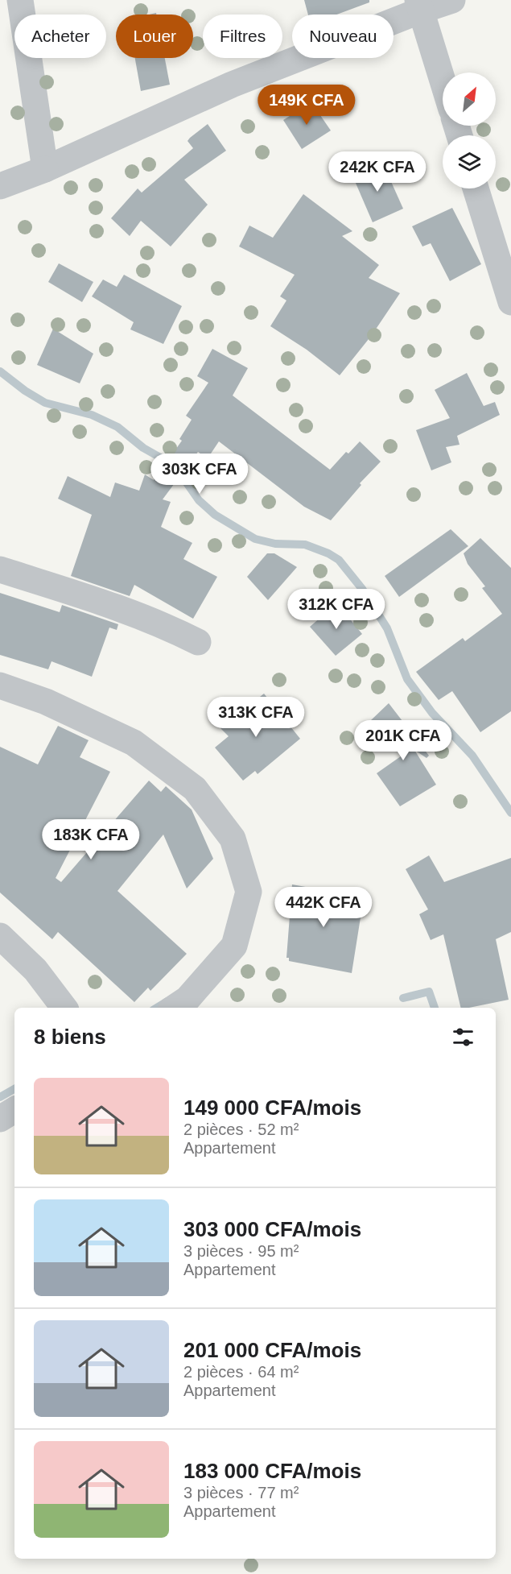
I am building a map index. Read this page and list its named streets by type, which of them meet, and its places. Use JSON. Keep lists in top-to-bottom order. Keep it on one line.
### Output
{"north":"top right","page":{"chip":["Acheter","Louer","Filtres","Nouveau"],"price":["149K CFA","242K CFA","303K CFA","312K CFA","313K CFA","201K CFA","183K CFA","442K CFA"],"heading":"8 biens","list":[{"name":"149 000 CFA/mois","note":"2 pièces · 52 m² · Appartement"},{"name":"303 000 CFA/mois","note":"3 pièces · 95 m² · Appartement"},{"name":"201 000 CFA/mois","note":"2 pièces · 64 m² · Appartement"},{"name":"183 000 CFA/mois","note":"3 pièces · 77 m² · Appartement"}]}}
